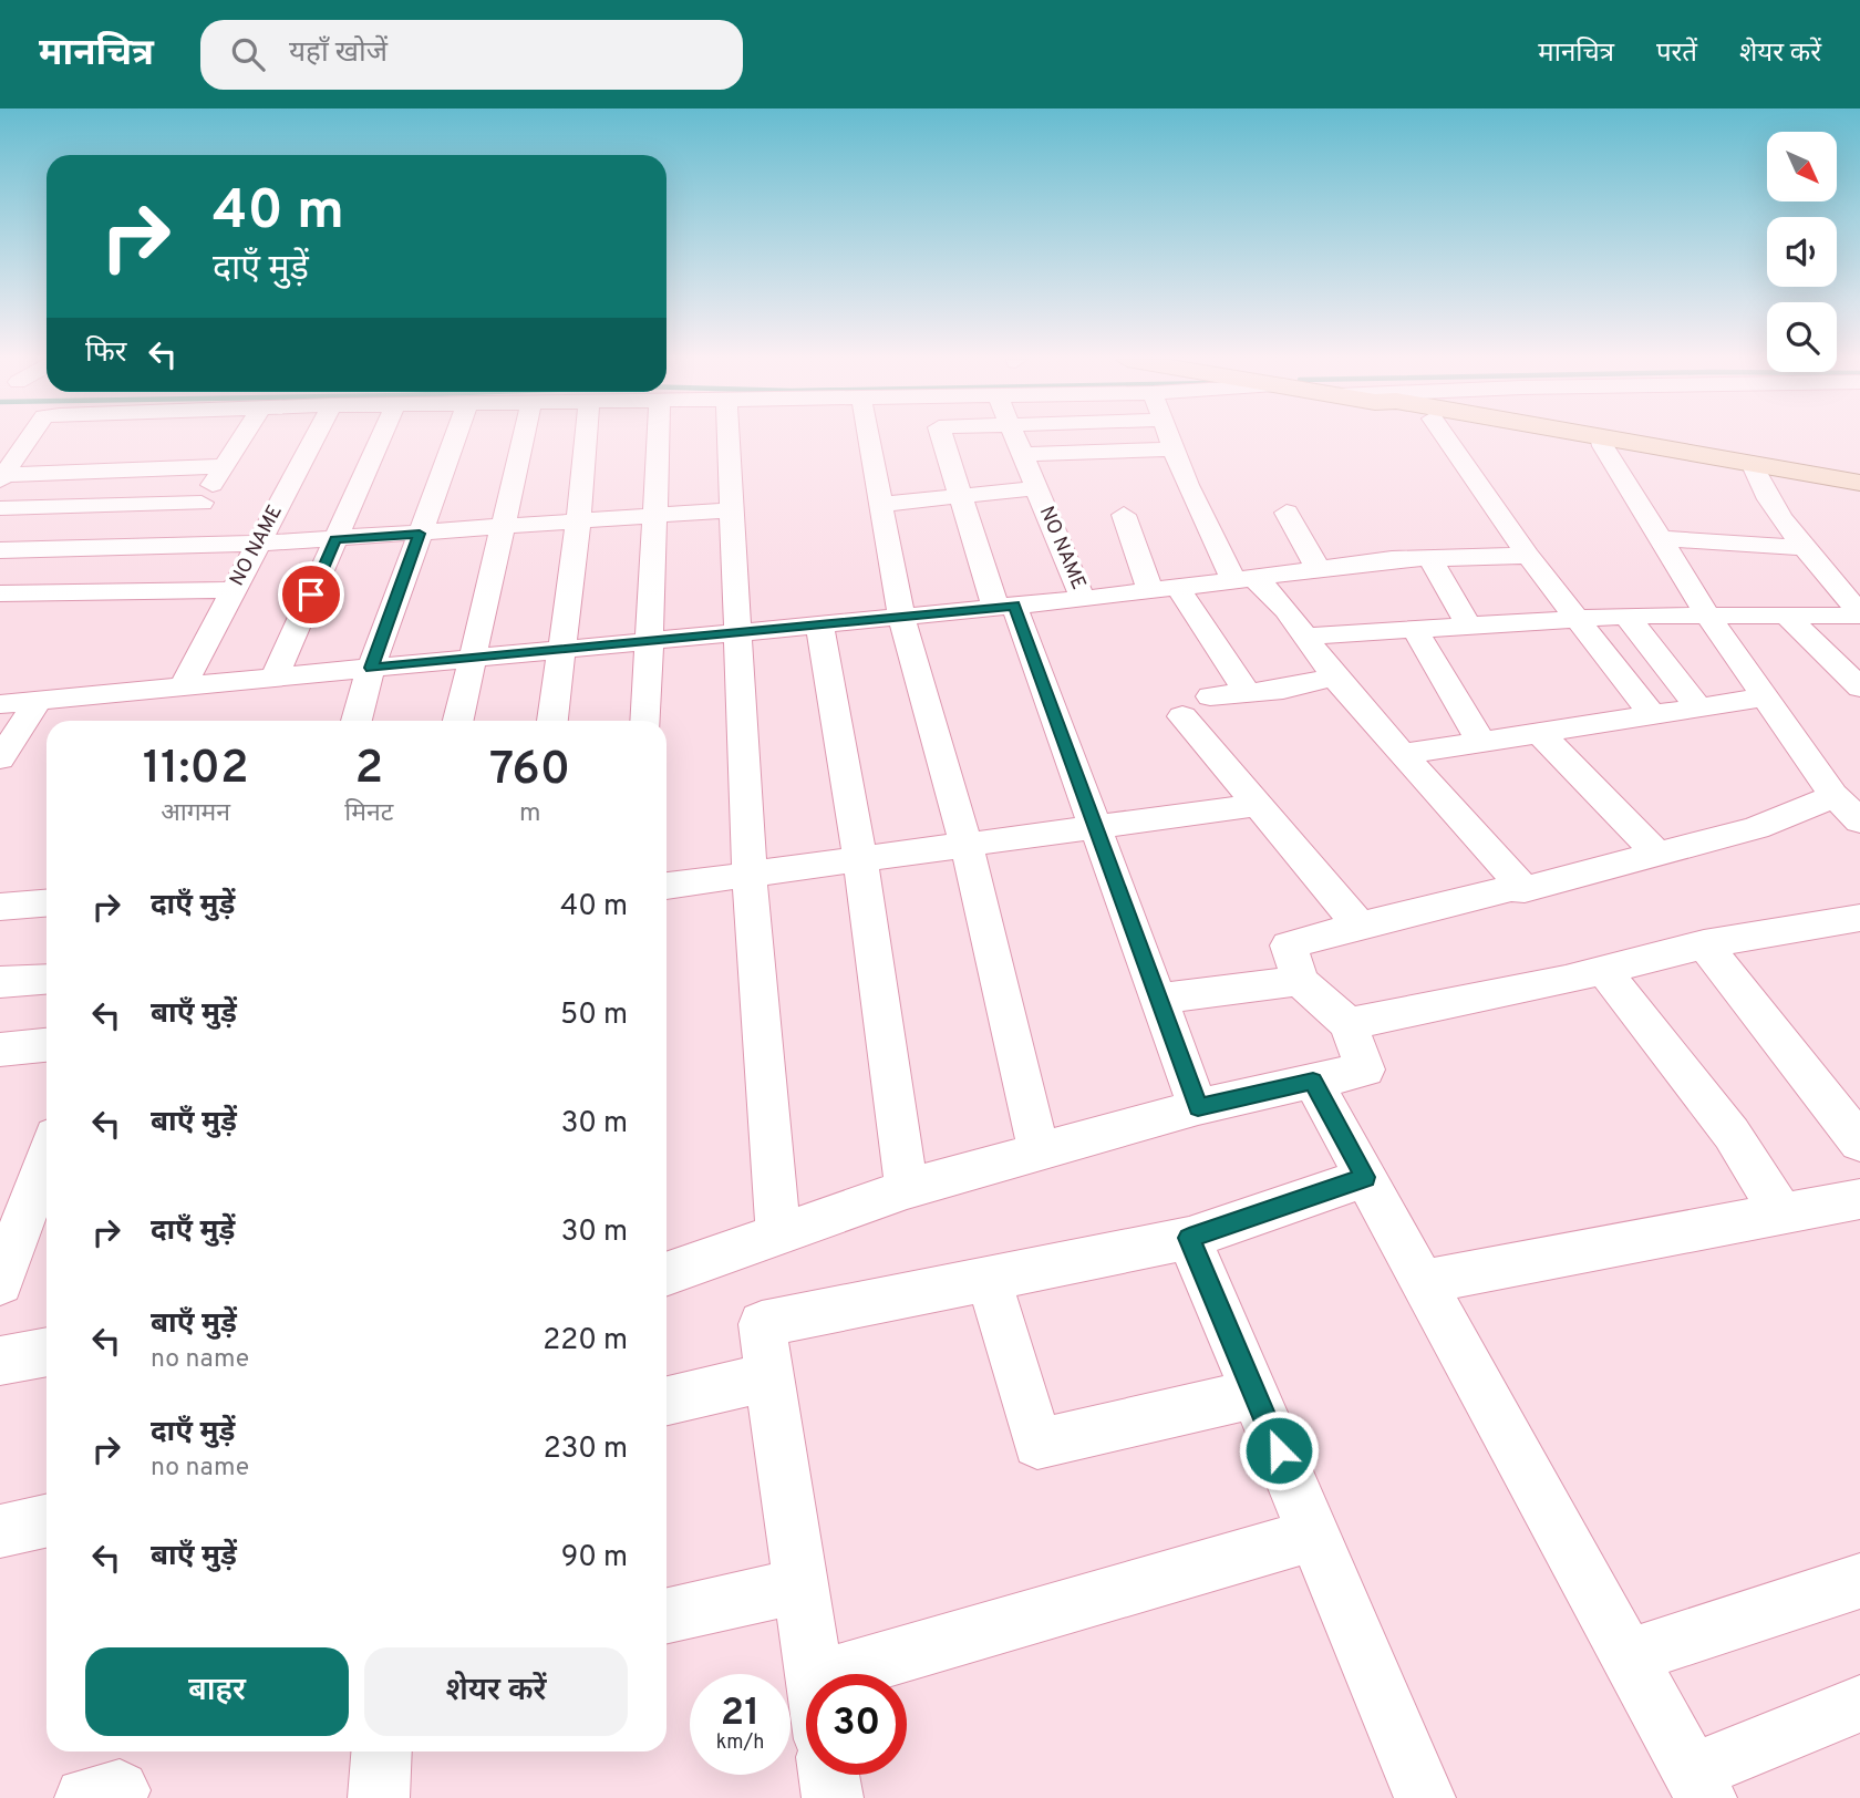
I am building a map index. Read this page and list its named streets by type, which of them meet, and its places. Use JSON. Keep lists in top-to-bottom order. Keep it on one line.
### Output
{"streets":{"street":["NO NAME"]},"north":"bottom right","page":{"header":"मानचित्र","search":"यहाँ खोजें","nav":["मानचित्र","परतें","शेयर करें"],"turn":["40 m","दाएँ मुड़ें"],"then":"फिर","eta":["11:02","आगमन","2","मिनट","760","m"],"list":[{"name":"दाएँ मुड़ें","value":"40 m"},{"name":"बाएँ मुड़ें","value":"50 m"},{"name":"बाएँ मुड़ें","value":"30 m"},{"name":"दाएँ मुड़ें","value":"30 m"},{"name":"बाएँ मुड़ें","note":"no name","value":"220 m"},{"name":"दाएँ मुड़ें","note":"no name","value":"230 m"},{"name":"बाएँ मुड़ें","value":"90 m"}],"buttons":["बाहर","शेयर करें"],"speed":"21 km/h","limit":"30"}}
